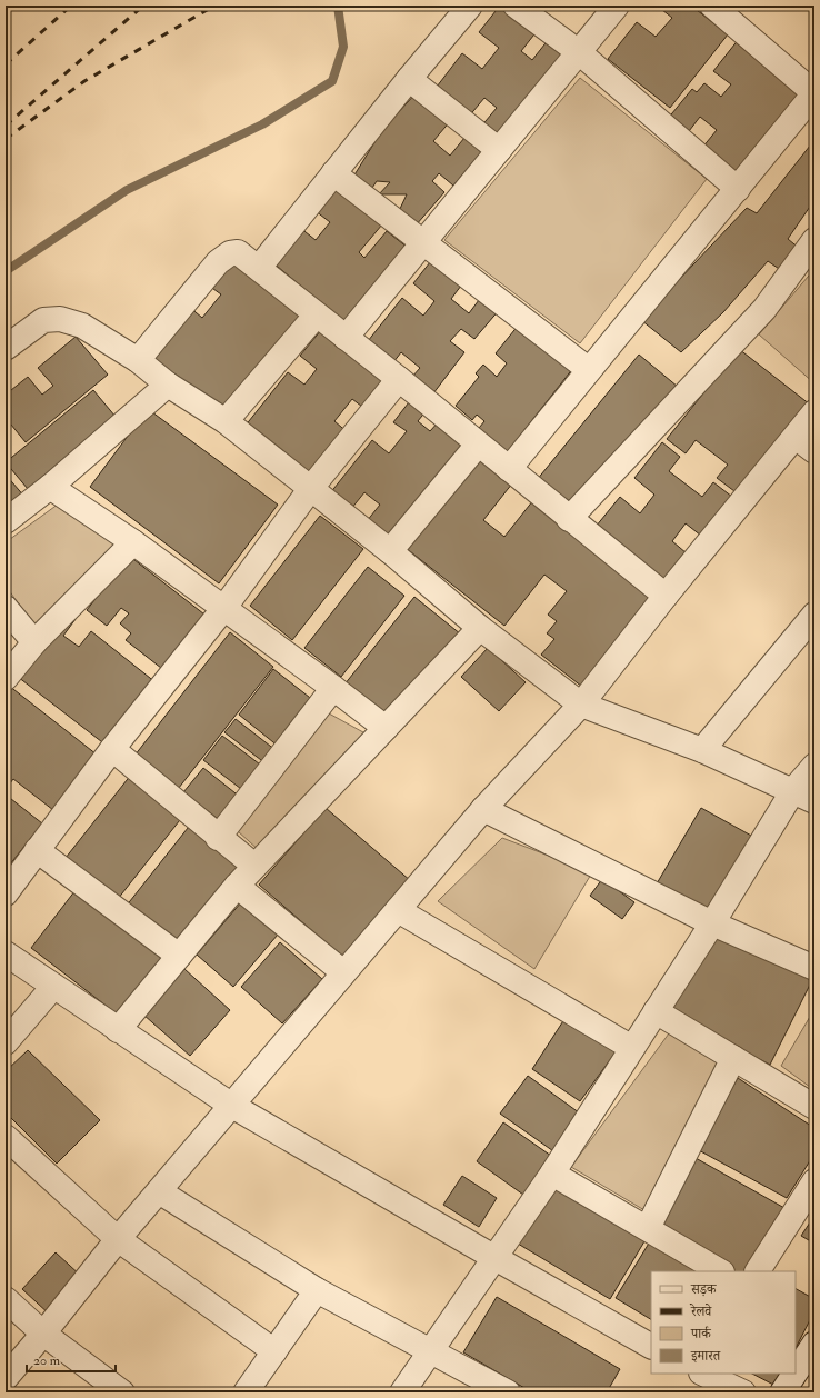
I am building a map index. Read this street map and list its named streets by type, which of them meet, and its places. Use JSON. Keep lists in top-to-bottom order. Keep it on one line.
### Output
{"legend":["सड़क","रेलवे","पार्क","इमारत"],"scale_bar":"20 m"}
